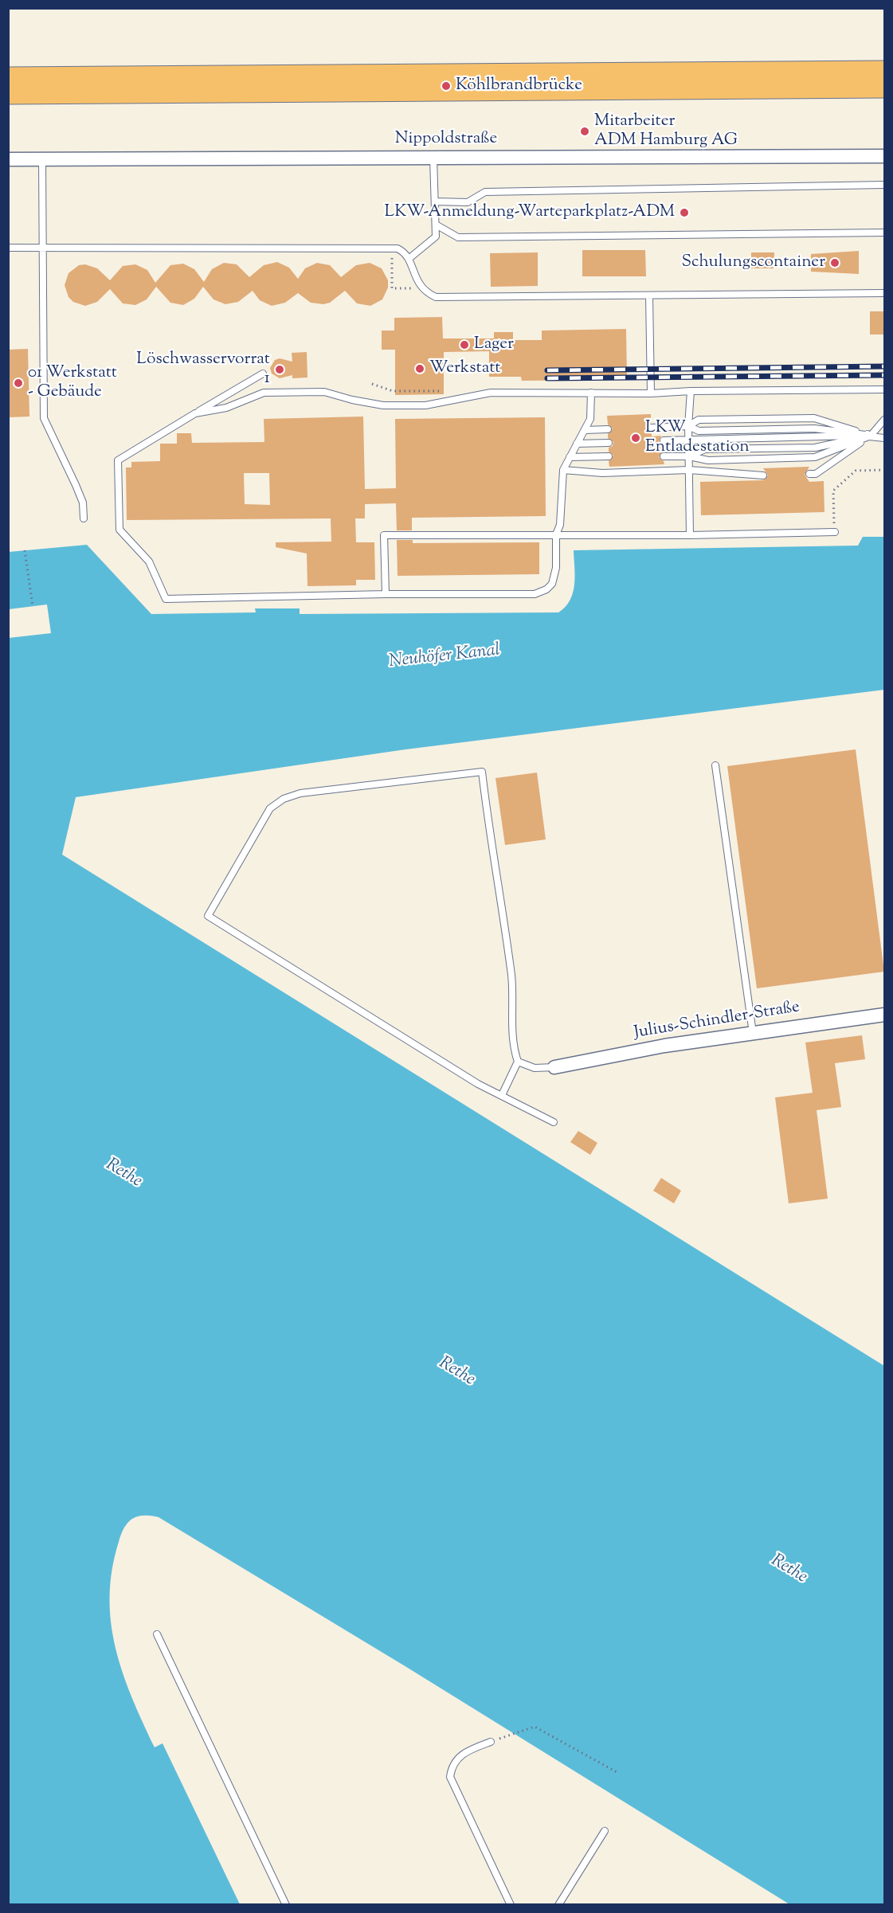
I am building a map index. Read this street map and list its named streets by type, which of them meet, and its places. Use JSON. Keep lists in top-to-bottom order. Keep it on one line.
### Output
{"streets":{"street":["Nippoldstraße","Julius-Schindler-Straße"]},"water":["Neuhöfer Kanal","Rethe"],"places":["Köhlbrandbrücke","Mitarbeiter ADM Hamburg AG","LKW-Anmeldung-Warteparkplatz-ADM","Schulungscontainer","Lager","Werkstatt","Löschwasservorrat 1","01 Werkstatt - Gebäude","LKW Entladestation"]}
